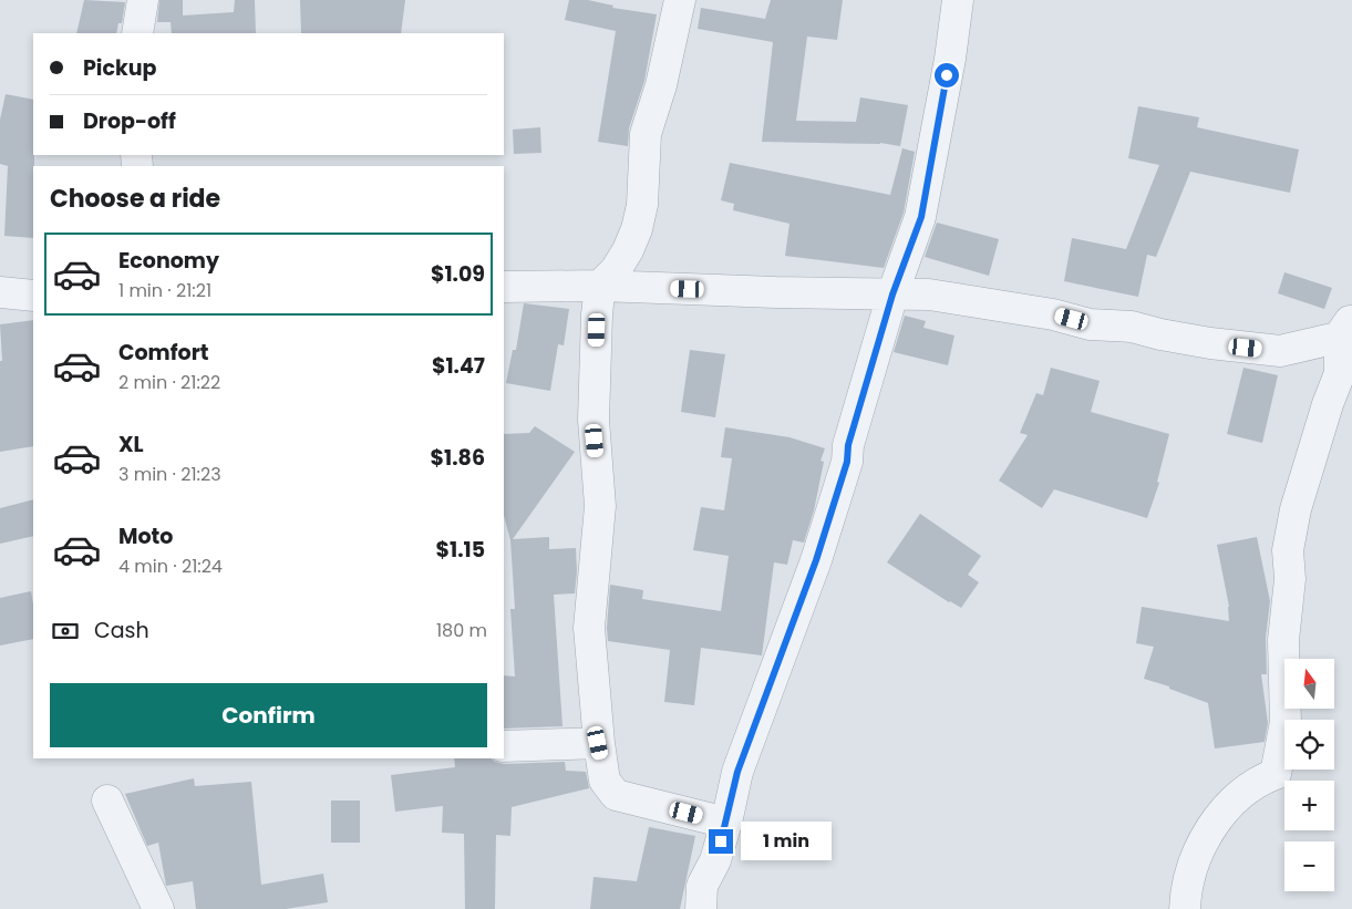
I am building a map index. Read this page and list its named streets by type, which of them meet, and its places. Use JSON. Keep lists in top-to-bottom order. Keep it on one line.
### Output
{"north":"top","page":{"banner":["Pickup","Drop-off"],"heading":"Choose a ride","list":[{"name":"Economy","note":"1 min · 21:21","value":"$1.09"},{"name":"Comfort","note":"2 min · 21:22","value":"$1.47"},{"name":"XL","note":"3 min · 21:23","value":"$1.86"},{"name":"Moto","note":"4 min · 21:24","value":"$1.15"}],"pay":["Cash","180 m"],"map_buttons":["+","−"],"buttons":"Confirm","bubble":"1 min"}}
